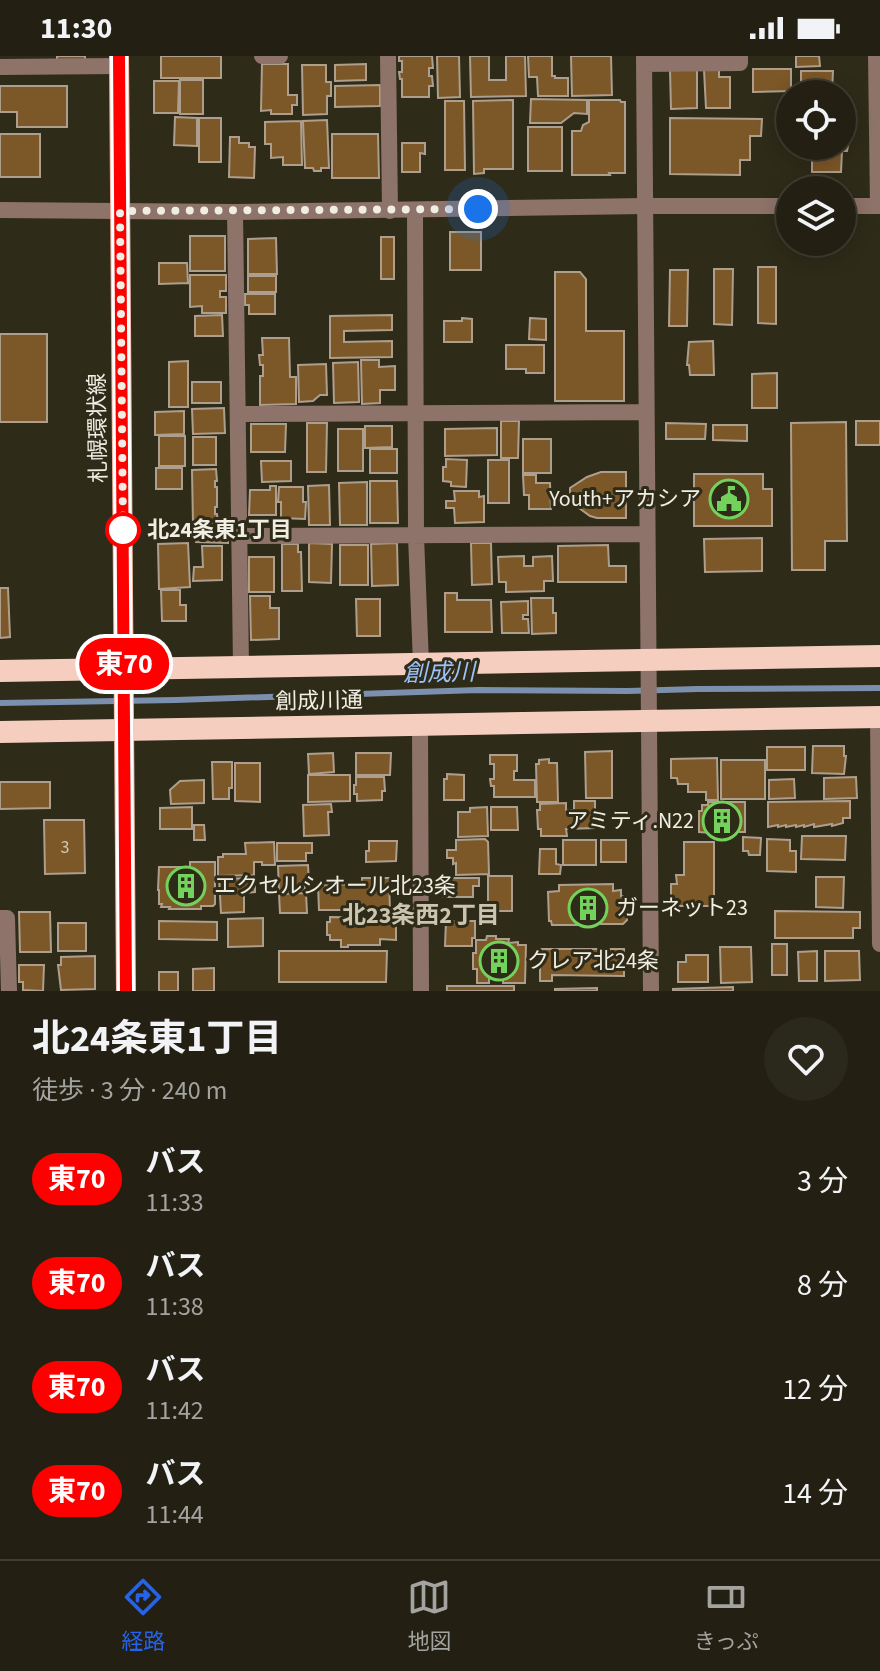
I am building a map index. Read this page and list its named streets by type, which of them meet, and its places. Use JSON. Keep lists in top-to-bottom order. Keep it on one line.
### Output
{"streets":{"highway":["創成川通"],"main road":["札幌環状線"]},"crossings":[["札幌環状線","創成川通"]],"districts":["北23条西2丁目"],"water":["創成川"],"places":{"public building":["Youth+アカシア"],"other":["北24条東1丁目"],"building":["アミティ.N22","エクセルシオール北23条","ガーネット23","クレア北24条"]},"lines":["bus line 東70"],"house_numbers":["3"],"page":{"status":"11:30","on_map":"東70","heading":["北24条東1丁目","徒歩 · 3 分 · 240 m"],"list":[{"mark":"東70","name":"バス","note":"11:33","value":"3 分"},{"mark":"東70","name":"バス","note":"11:38","value":"8 分"},{"mark":"東70","name":"バス","note":"11:42","value":"12 分"},{"mark":"東70","name":"バス","note":"11:44","value":"14 分"}],"tabs":["経路","地図","きっぷ"]}}
